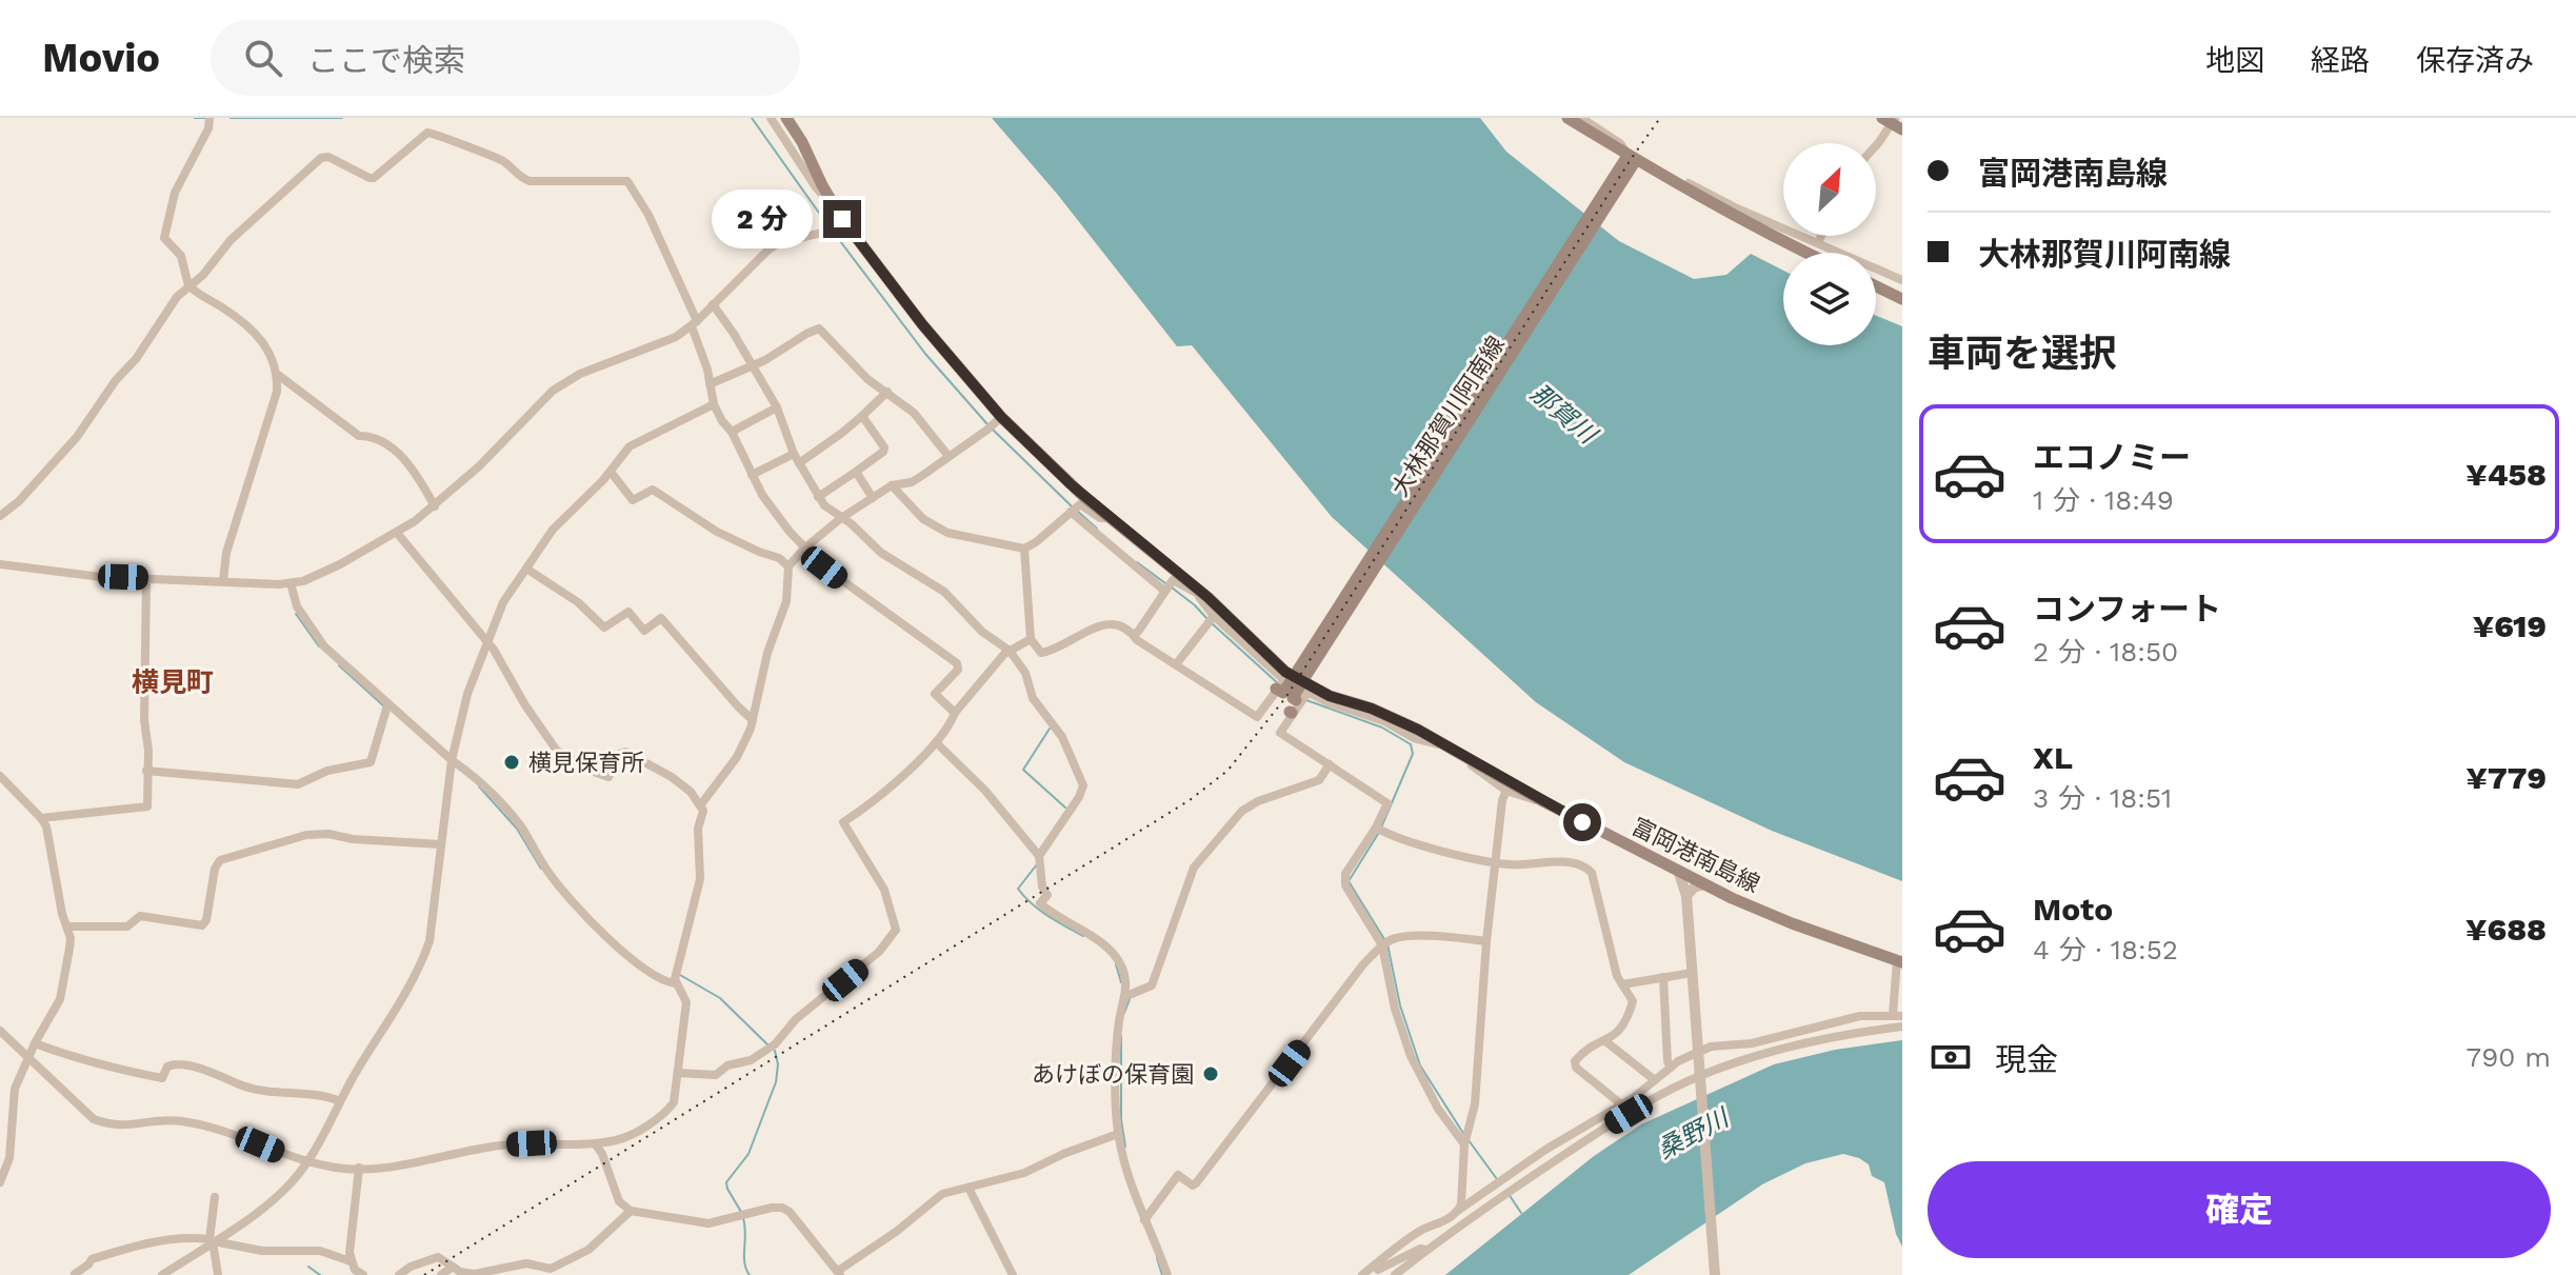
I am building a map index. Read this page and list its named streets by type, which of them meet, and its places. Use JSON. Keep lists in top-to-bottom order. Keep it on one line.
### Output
{"streets":{"main road":["大林那賀川阿南線","富岡港南島線"]},"crossings":[["大林那賀川阿南線","富岡港南島線"]],"districts":["横見町"],"water":["那賀川","桑野川"],"places":["横見保育所","あけぼの保育園"],"north":"top right","page":{"header":"Movio","search":"ここで検索","nav":["地図","経路","保存済み"],"banner":["富岡港南島線","大林那賀川阿南線"],"bubble":"2 分","heading":"車両を選択","list":[{"name":"エコノミー","note":"1 分 · 18:49","value":"¥458"},{"name":"コンフォート","note":"2 分 · 18:50","value":"¥619"},{"name":"XL","note":"3 分 · 18:51","value":"¥779"},{"name":"Moto","note":"4 分 · 18:52","value":"¥688"}],"pay":["現金","790 m"],"buttons":"確定"}}
